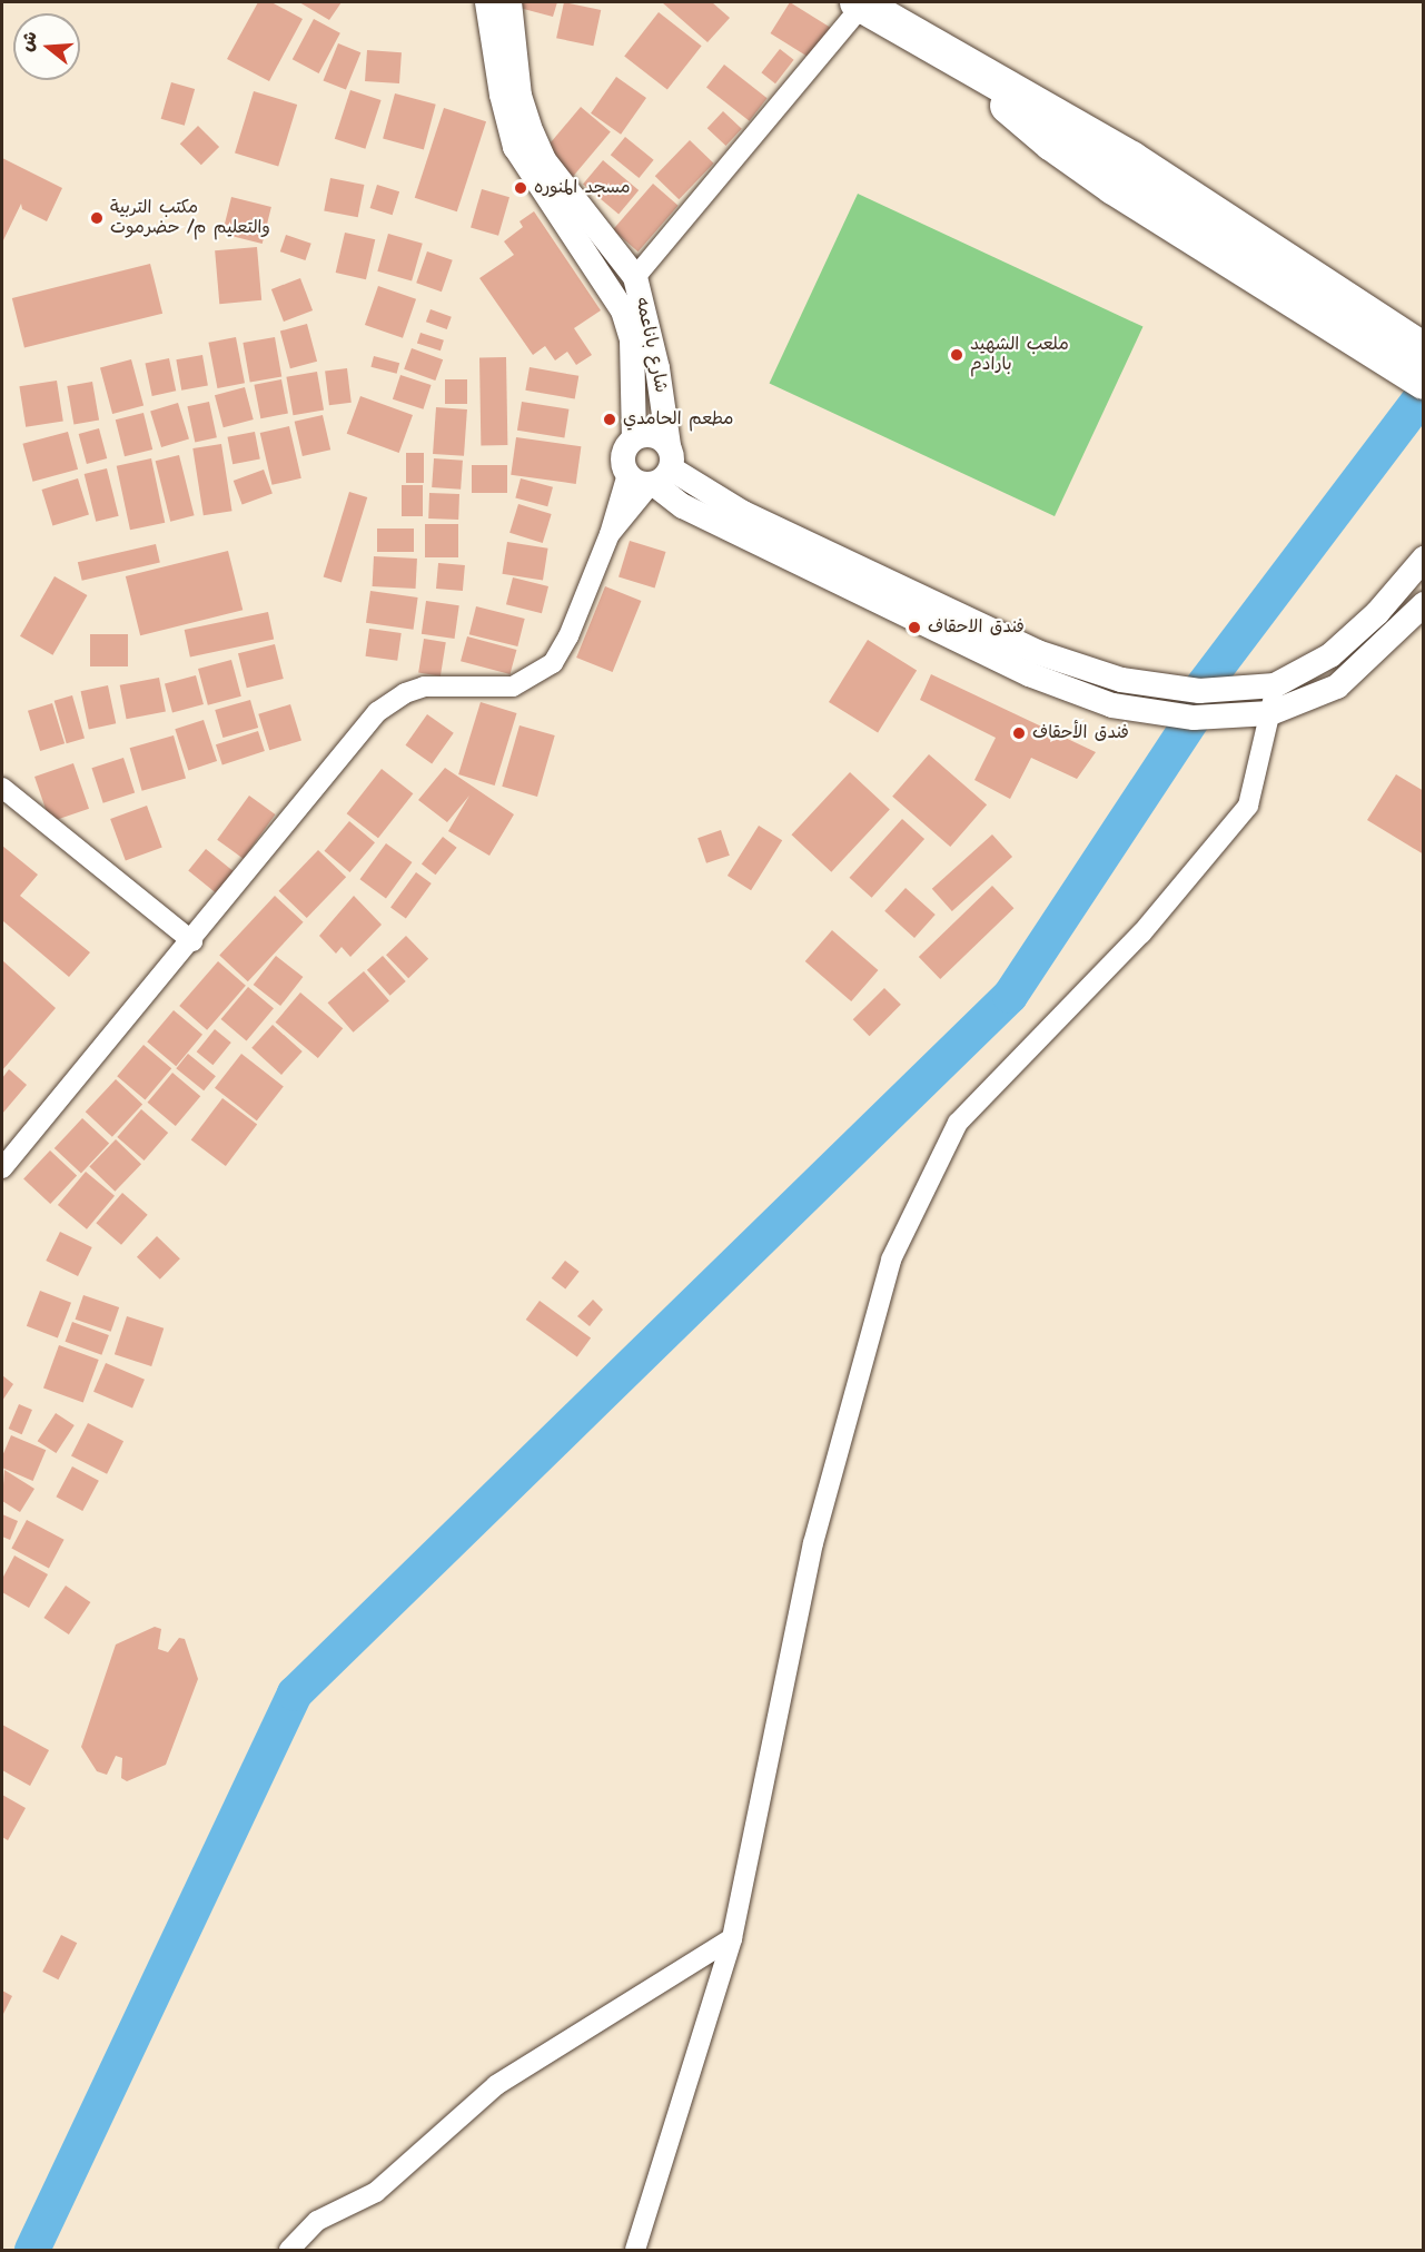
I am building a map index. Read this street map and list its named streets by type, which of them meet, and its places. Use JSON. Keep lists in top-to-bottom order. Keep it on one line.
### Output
{"streets":{"street":["شارع باناعمه"]},"places":["مسجد المنوره","مكتب التربية والتعليم م/ حضرموت","ملعب الشهيد بارادم","مطعم الحامدي","فندق الاحقاف","فندق الأحقاف"],"north":"left"}
